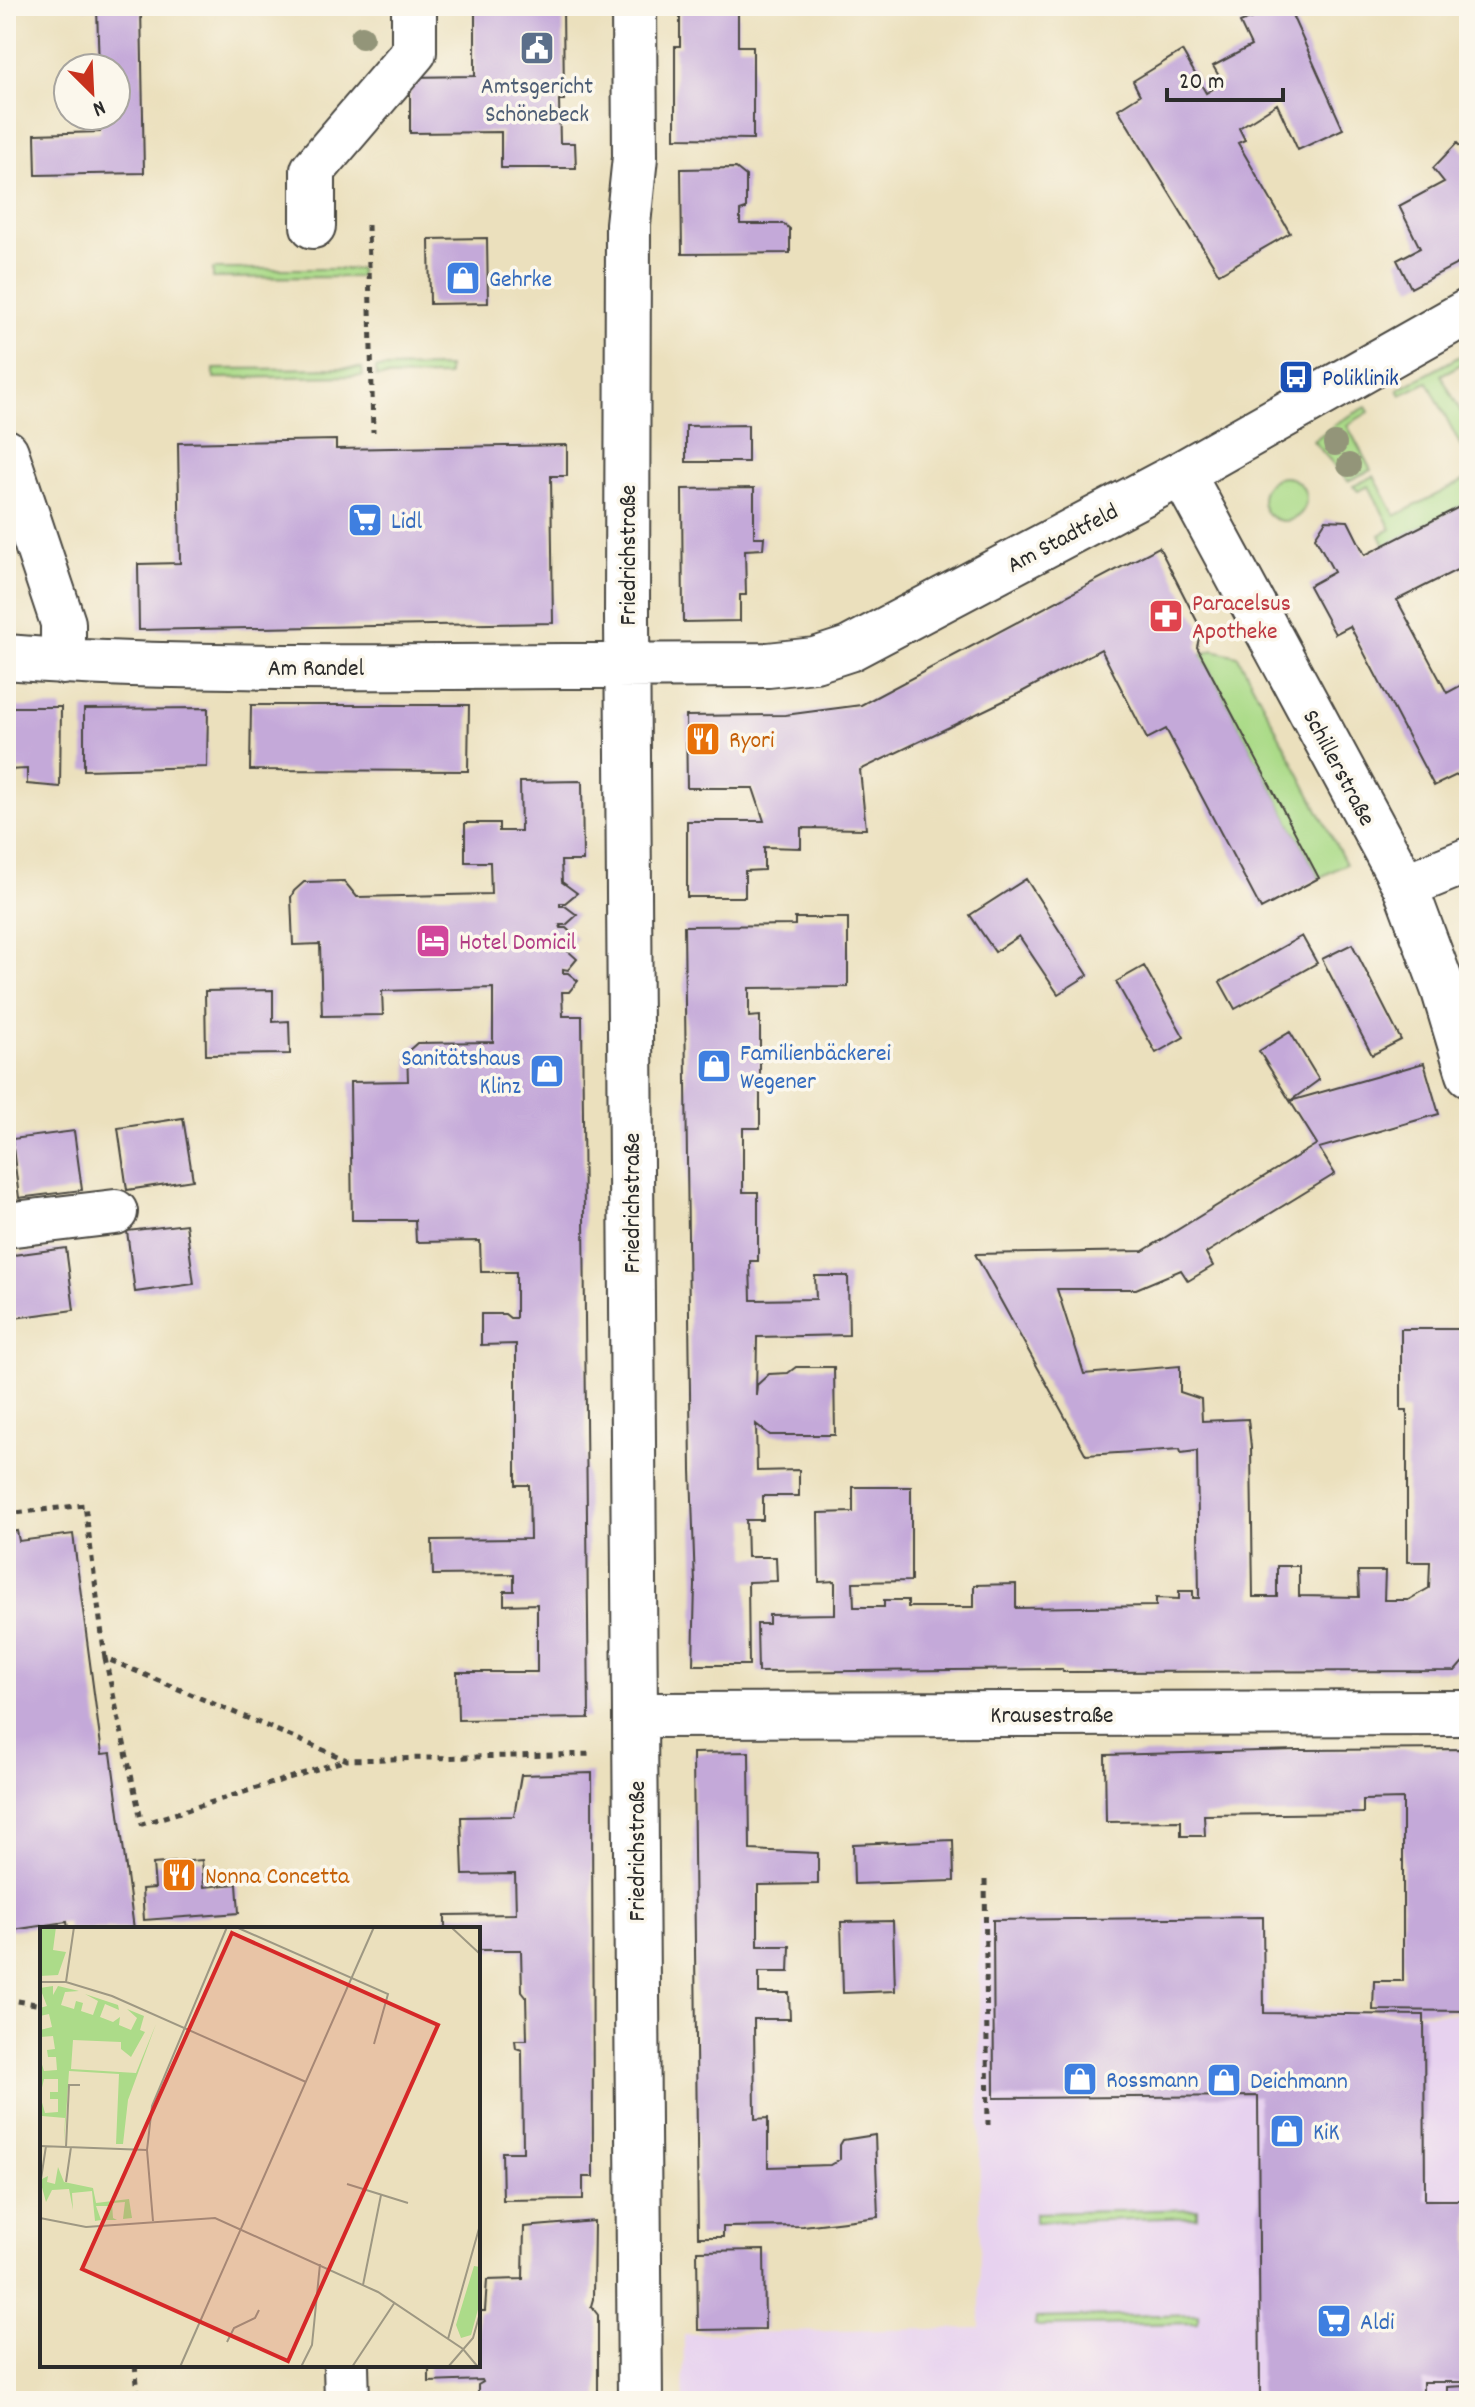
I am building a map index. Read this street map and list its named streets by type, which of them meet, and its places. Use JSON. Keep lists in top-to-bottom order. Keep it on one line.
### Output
{"streets":{"street":["Am Stadtfeld","Friedrichstraße","Am Randel","Schillerstraße","Krausestraße"]},"crossings":[["Am Stadtfeld","Friedrichstraße"],["Am Stadtfeld","Am Randel"],["Am Stadtfeld","Schillerstraße"],["Friedrichstraße","Am Randel"],["Friedrichstraße","Krausestraße"]],"places":{"public building":["Amtsgericht Schönebeck"],"shop":["Gehrke","Familienbäckerei Wegener","Sanitätshaus Klinz","Rossmann","Deichmann","KiK"],"bus stop":["Poliklinik"],"supermarket":["Lidl","Aldi"],"pharmacy":["Paracelsus Apotheke"],"restaurant":["Ryori","Nonna Concetta"],"hotel":["Hotel Domicil"]},"scale_bar":"20 m","north":"bottom right"}
